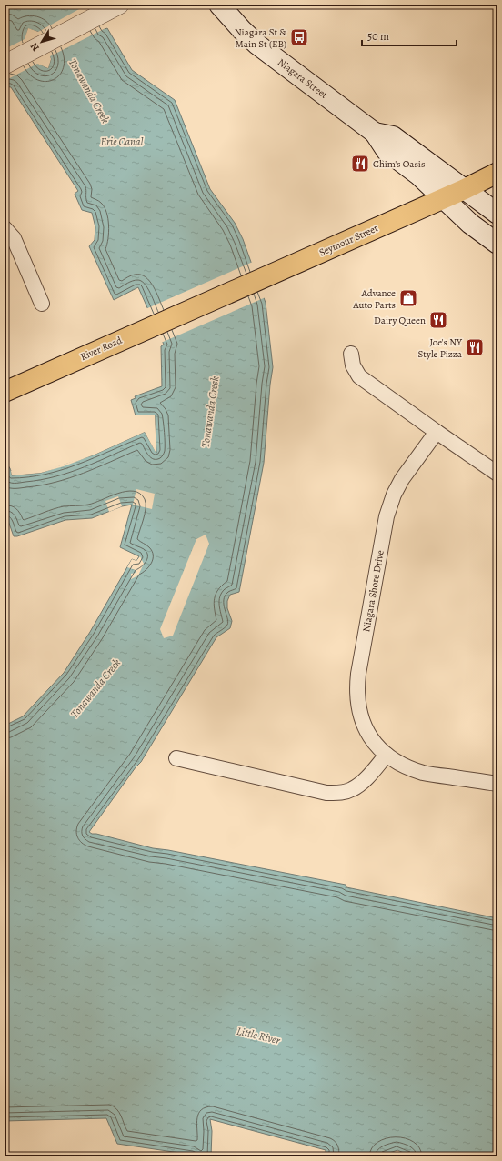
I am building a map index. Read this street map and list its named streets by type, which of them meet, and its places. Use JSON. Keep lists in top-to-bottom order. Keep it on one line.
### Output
{"streets":{"main road":["Niagara Street","Seymour Street","River Road"],"street":["Niagara Shore Drive"]},"crossings":[["Niagara Street","Seymour Street"],["Seymour Street","River Road"]],"water":["Tonawanda Creek","Erie Canal","Little River"],"places":{"bus stop":["Niagara St & Main St (EB)"],"restaurant":["Chim's Oasis","Dairy Queen","Joe's NY Style Pizza"],"shop":["Advance Auto Parts"]},"scale_bar":"50 m","north":"bottom left"}
